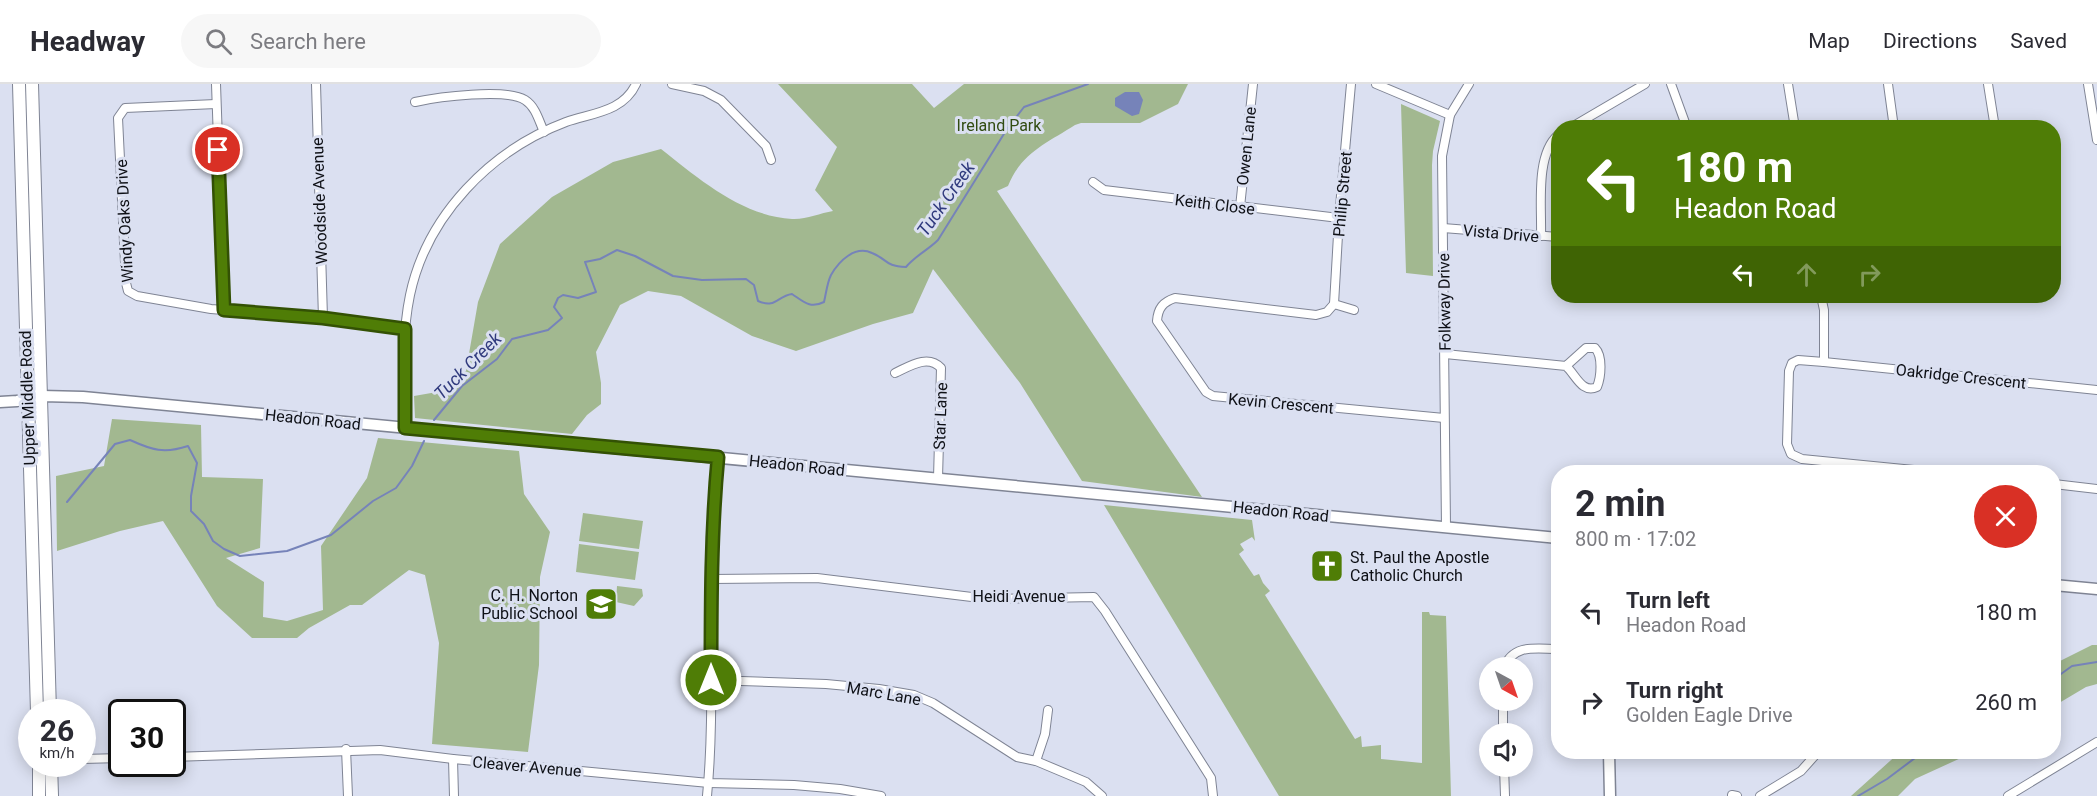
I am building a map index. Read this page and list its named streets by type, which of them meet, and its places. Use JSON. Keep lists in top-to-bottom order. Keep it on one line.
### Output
{"streets":{"main road":["Upper Middle Road"],"street":["Owen Lane","Philip Street","Woodside Avenue","Keith Close","Windy Oaks Drive","Vista Drive","Folkway Drive","Oakridge Crescent","Kevin Crescent","Star Lane","Headon Road","Heidi Avenue","Marc Lane","Cleaver Avenue"]},"crossings":[["Owen Lane","Keith Close"],["Philip Street","Keith Close"],["Philip Street","Kevin Crescent"],["Woodside Avenue","Windy Oaks Drive"],["Vista Drive","Folkway Drive"],["Folkway Drive","Kevin Crescent"],["Folkway Drive","Headon Road"],["Upper Middle Road","Headon Road"],["Star Lane","Headon Road"]],"water":["Tuck Creek"],"parks":["Ireland Park"],"places":{"church":["St. Paul the Apostle Catholic Church"],"school or university":["C. H. Norton Public School"]},"north":"bottom right","page":{"header":"Headway","search":"Search here","nav":["Map","Directions","Saved"],"turn":["180 m","Headon Road"],"heading":["2 min","800 m · 17:02"],"list":[{"name":"Turn left","note":"Headon Road","value":"180 m"},{"name":"Turn right","note":"Golden Eagle Drive","value":"260 m"}],"speed":"26 km/h","limit":"30"}}
